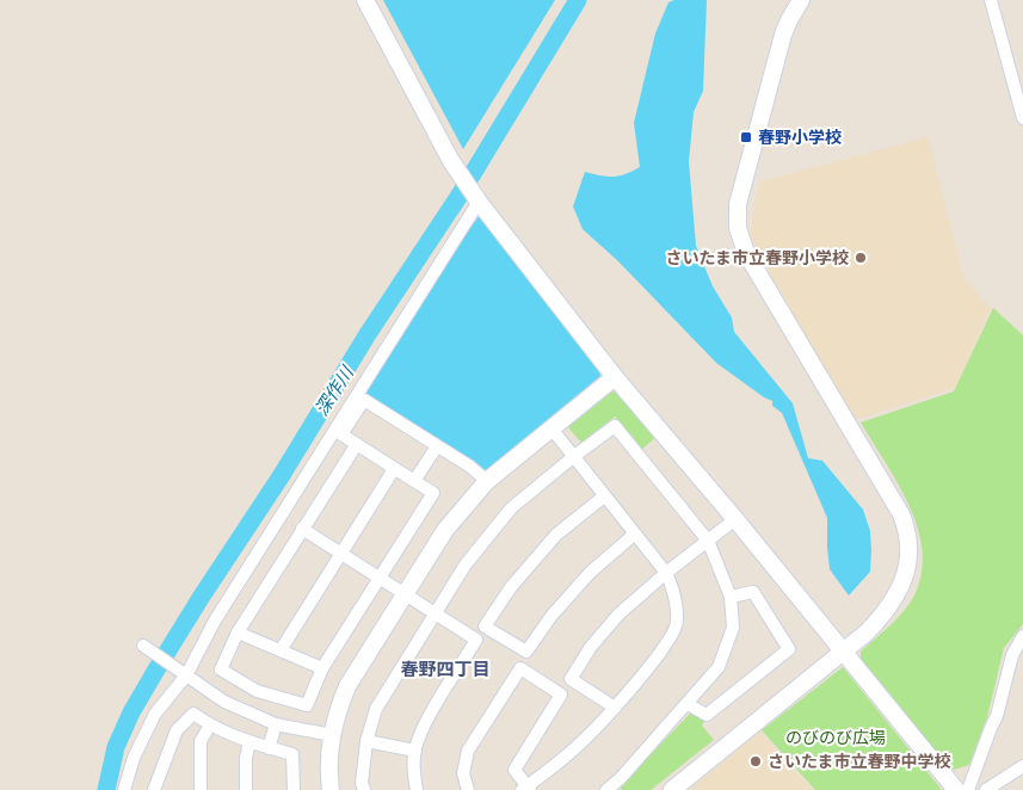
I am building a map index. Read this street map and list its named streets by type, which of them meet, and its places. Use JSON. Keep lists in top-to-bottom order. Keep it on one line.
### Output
{"districts":["春野四丁目"],"water":["深作川"],"parks":["のびのび広場"],"places":{"transit":["春野小学校"],"other":["さいたま市立春野小学校","さいたま市立春野中学校"]}}
